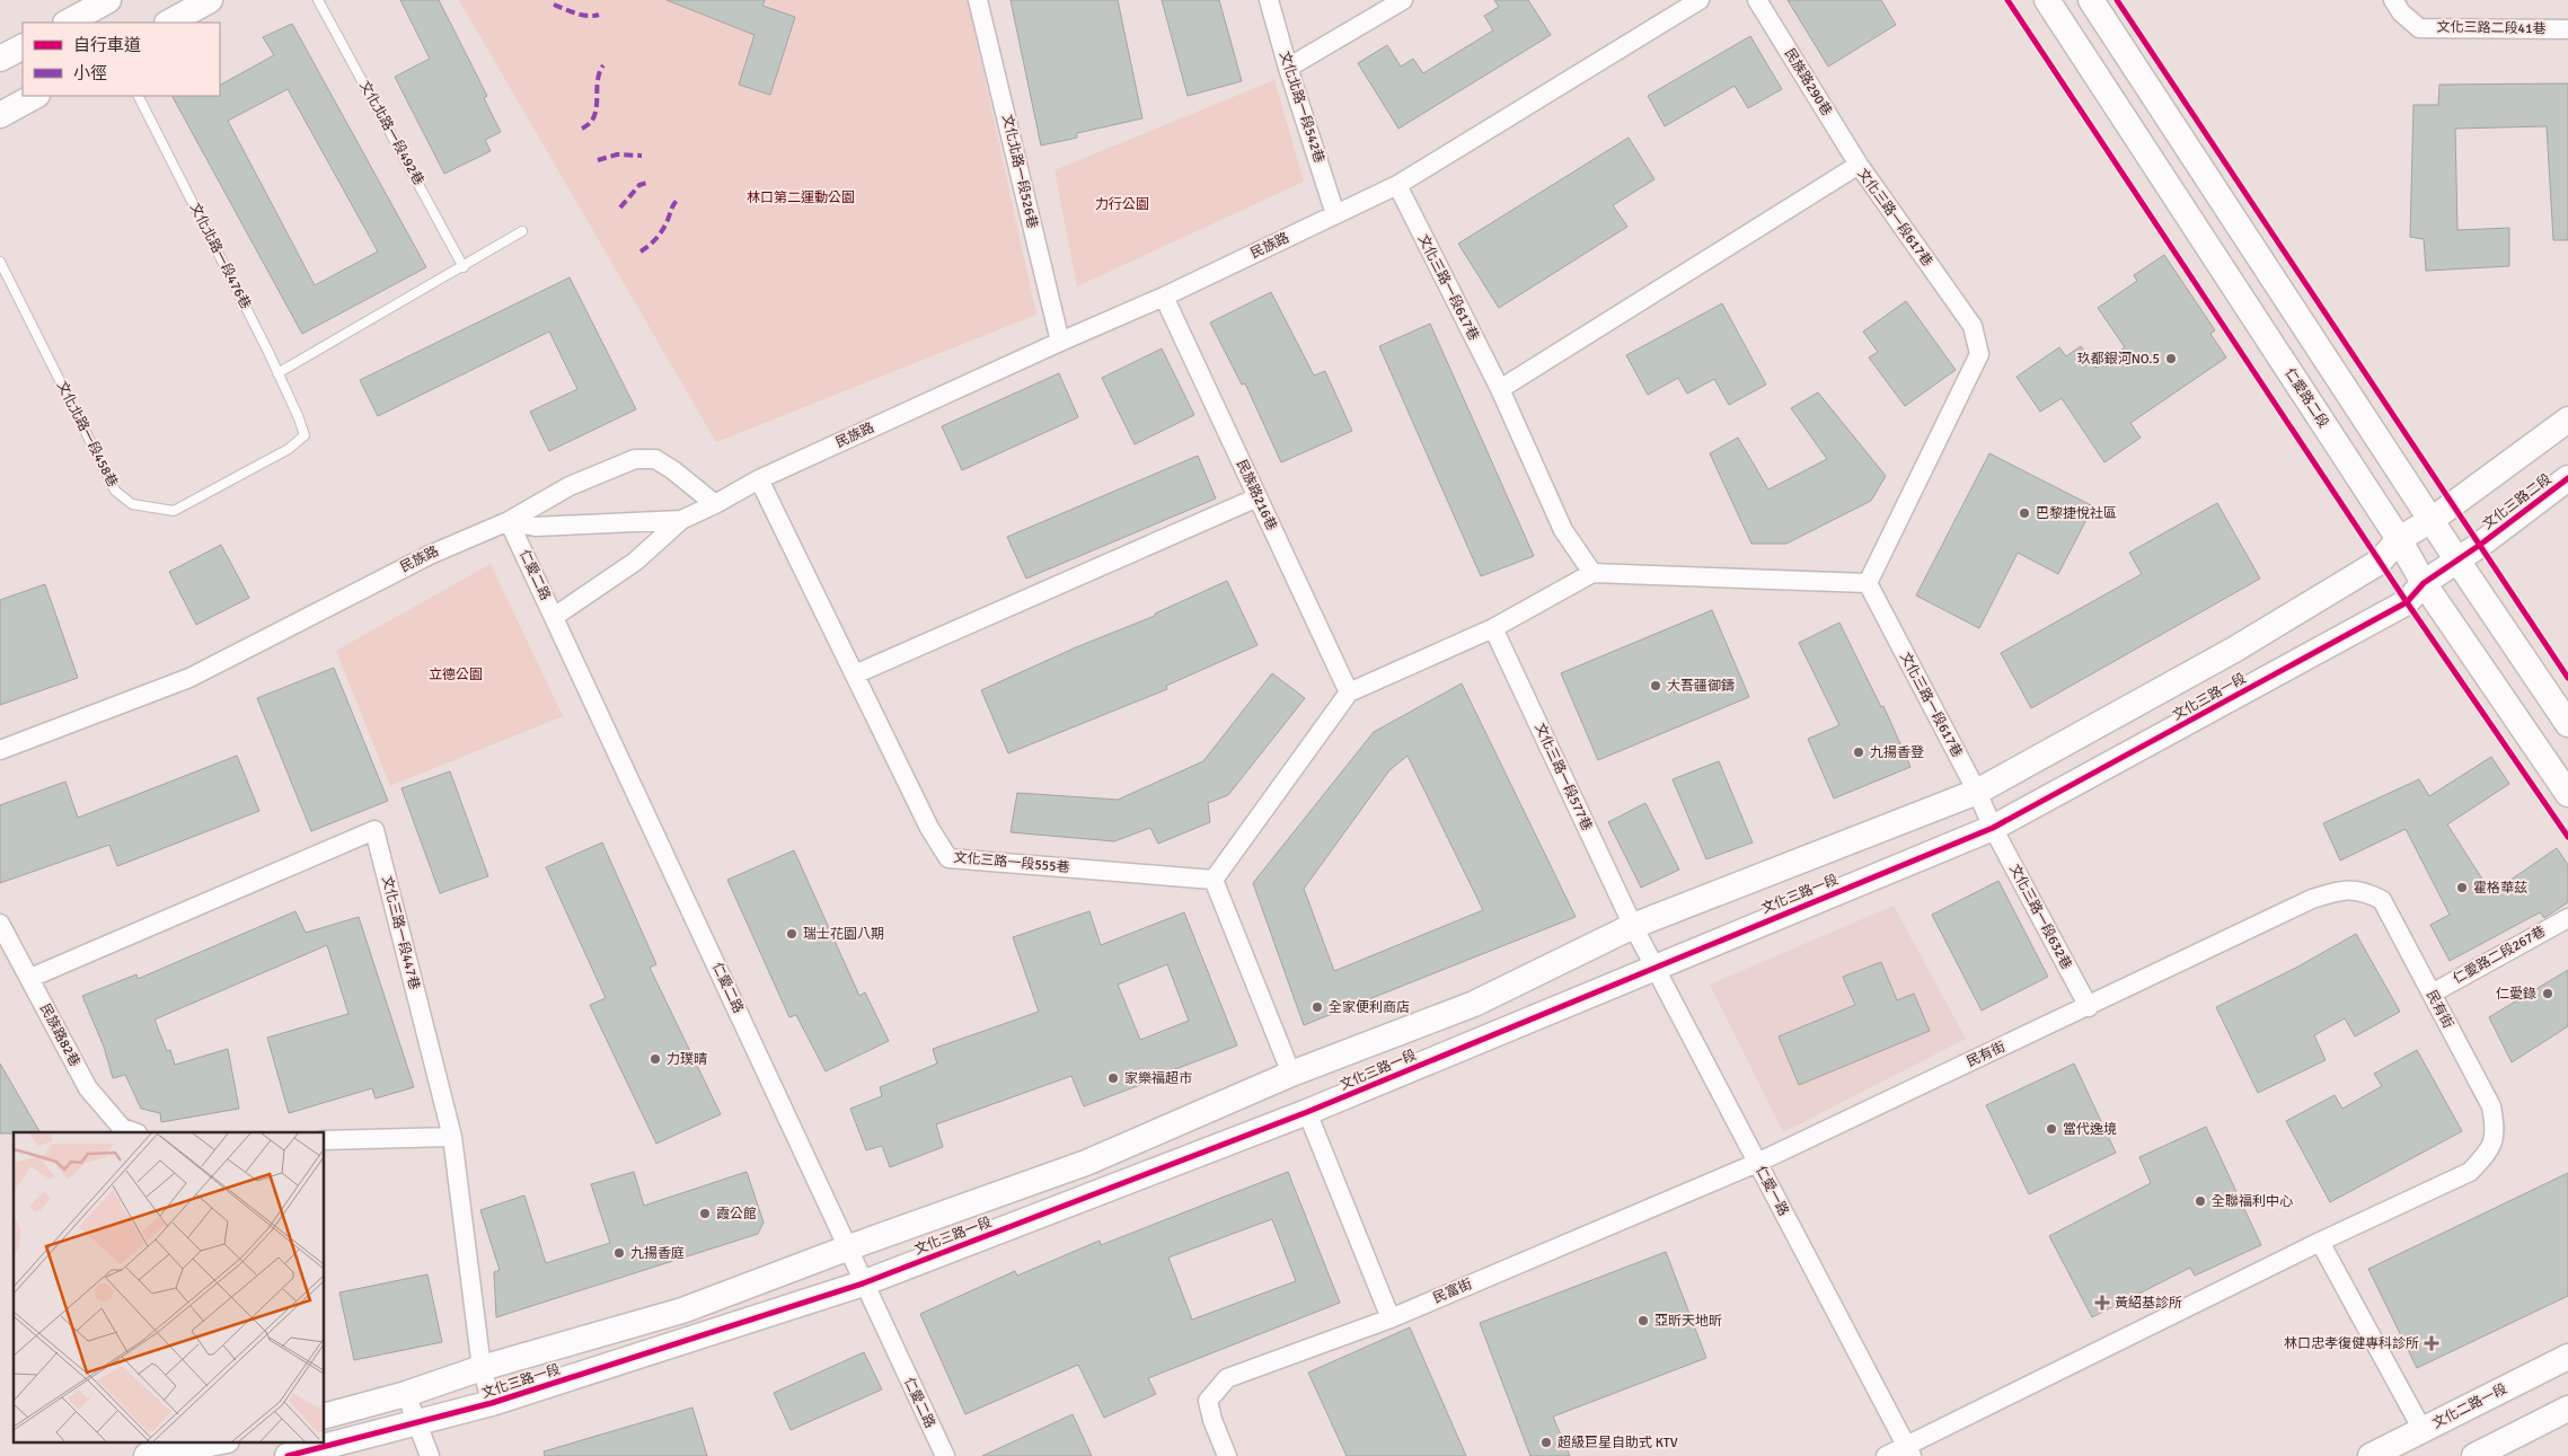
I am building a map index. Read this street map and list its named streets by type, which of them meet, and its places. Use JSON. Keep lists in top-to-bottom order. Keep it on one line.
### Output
{"streets":{"street":["文化三路二段41巷","民族路290巷","文化北路一段542巷","文化北路一段526巷","文化三路一段617巷","民族路","仁愛路二段","民族路216巷","文化三路二段","仁愛二路","文化三路一段","文化三路一段577巷","文化三路一段555巷","文化三路一段632巷","文化三路一段447巷","仁愛路二段267巷","民有街","民族路82巷","仁愛一路","民富街","文化二路一段"],"lane":["文化北路一段492巷","文化北路一段476巷","文化北路一段458巷"]},"crossings":[["民族路290巷","文化三路一段617巷"],["文化北路一段542巷","民族路"],["文化北路一段526巷","民族路"],["文化三路一段617巷","民族路"],["文化三路一段617巷","文化三路一段"],["文化三路一段617巷","文化三路一段632巷"],["民族路","民族路216巷"],["民族路","仁愛二路"],["民族路","文化三路一段555巷"],["文化北路一段476巷","文化北路一段458巷"],["仁愛路二段","文化三路二段"],["仁愛路二段","文化三路一段"],["文化三路二段","文化三路一段"],["仁愛二路","文化三路一段"],["文化三路一段","文化三路一段577巷"],["文化三路一段","文化三路一段632巷"],["文化三路一段","文化三路一段447巷"],["文化三路一段","仁愛一路"],["文化三路一段577巷","仁愛一路"],["文化三路一段632巷","民有街"],["文化三路一段447巷","民族路82巷"],["仁愛路二段267巷","民有街"],["民有街","仁愛一路"],["民有街","民富街"],["仁愛一路","民富街"]],"parks":["林口第二運動公園","力行公園","立德公園"],"places":{"other":["玖都銀河NO.5","巴黎捷悅社區","大吾疆御鑄","九揚香登","霍格華茲","瑞士花園八期","仁愛錄","全家便利商店","力璞晴","家樂福超市","當代逸境","全聯福利中心","霞公館","九揚香庭","亞昕天地昕","超級巨星自助式 KTV"],"health":["黃紹基診所","林口忠孝復健專科診所"]},"legend":["自行車道","小徑"]}
